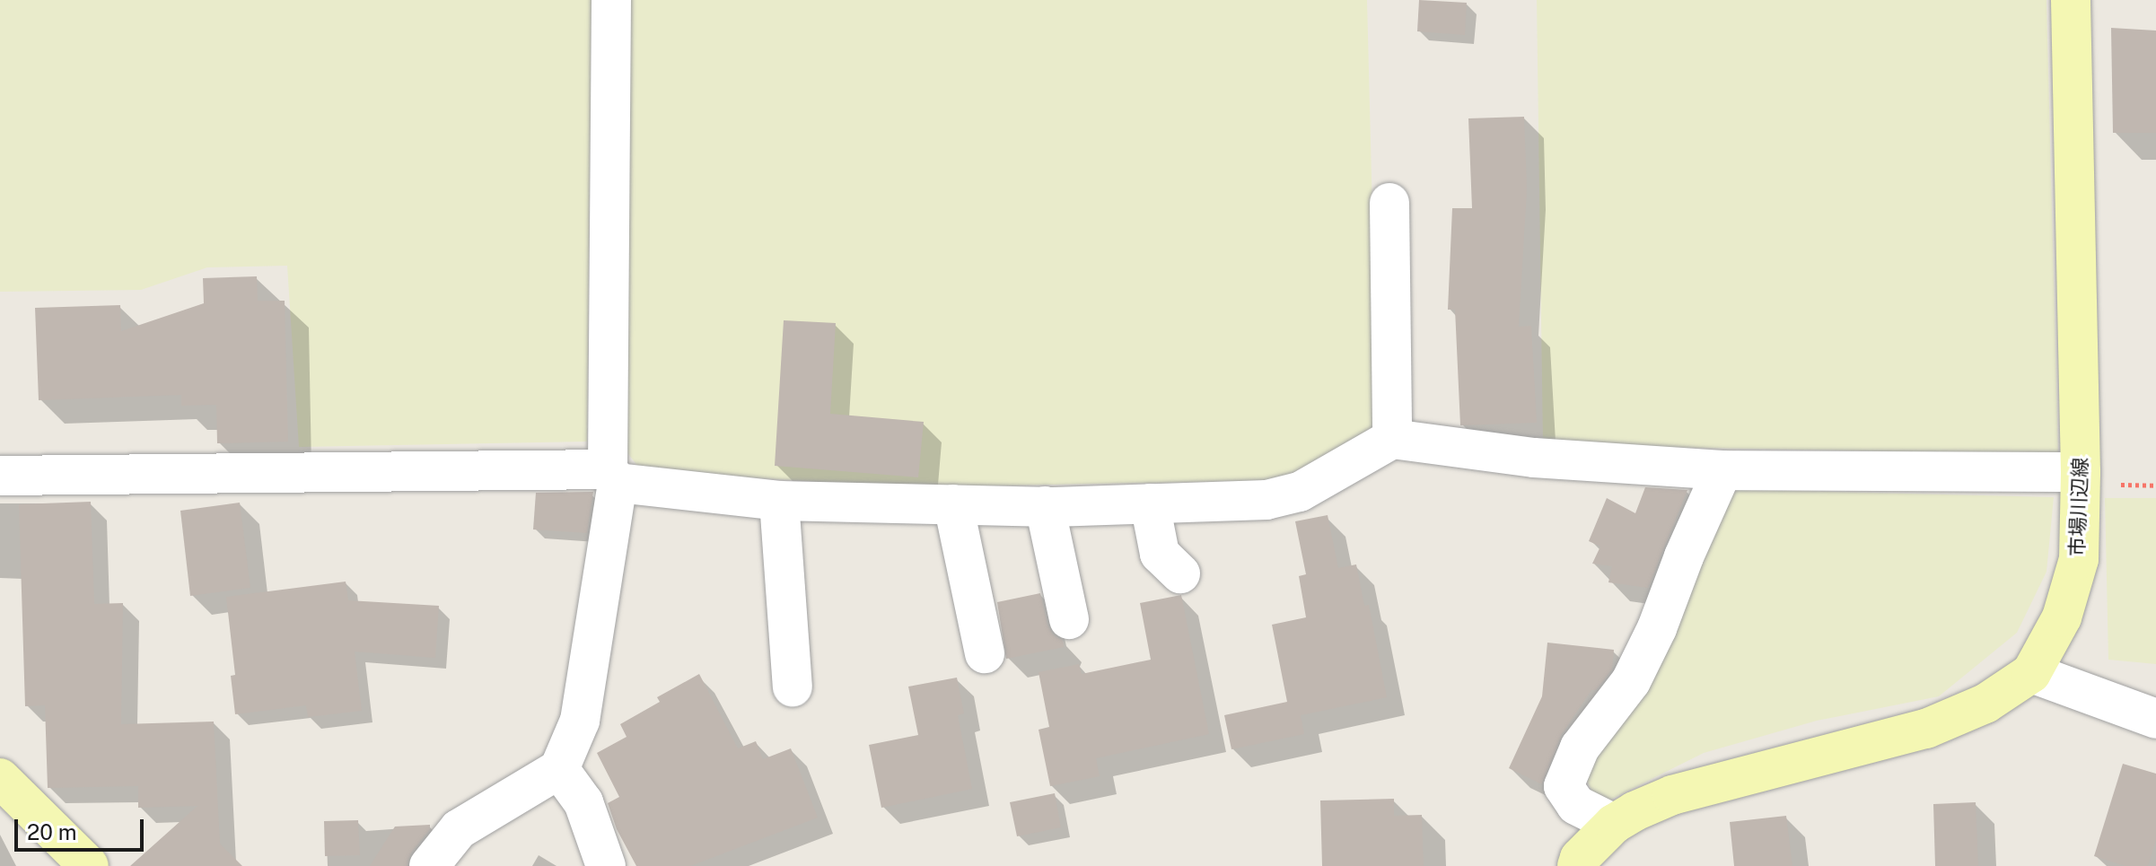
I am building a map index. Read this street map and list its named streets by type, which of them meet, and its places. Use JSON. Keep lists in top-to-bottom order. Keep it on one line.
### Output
{"streets":{"main road":["市場川辺線"]},"scale_bar":"20 m"}
